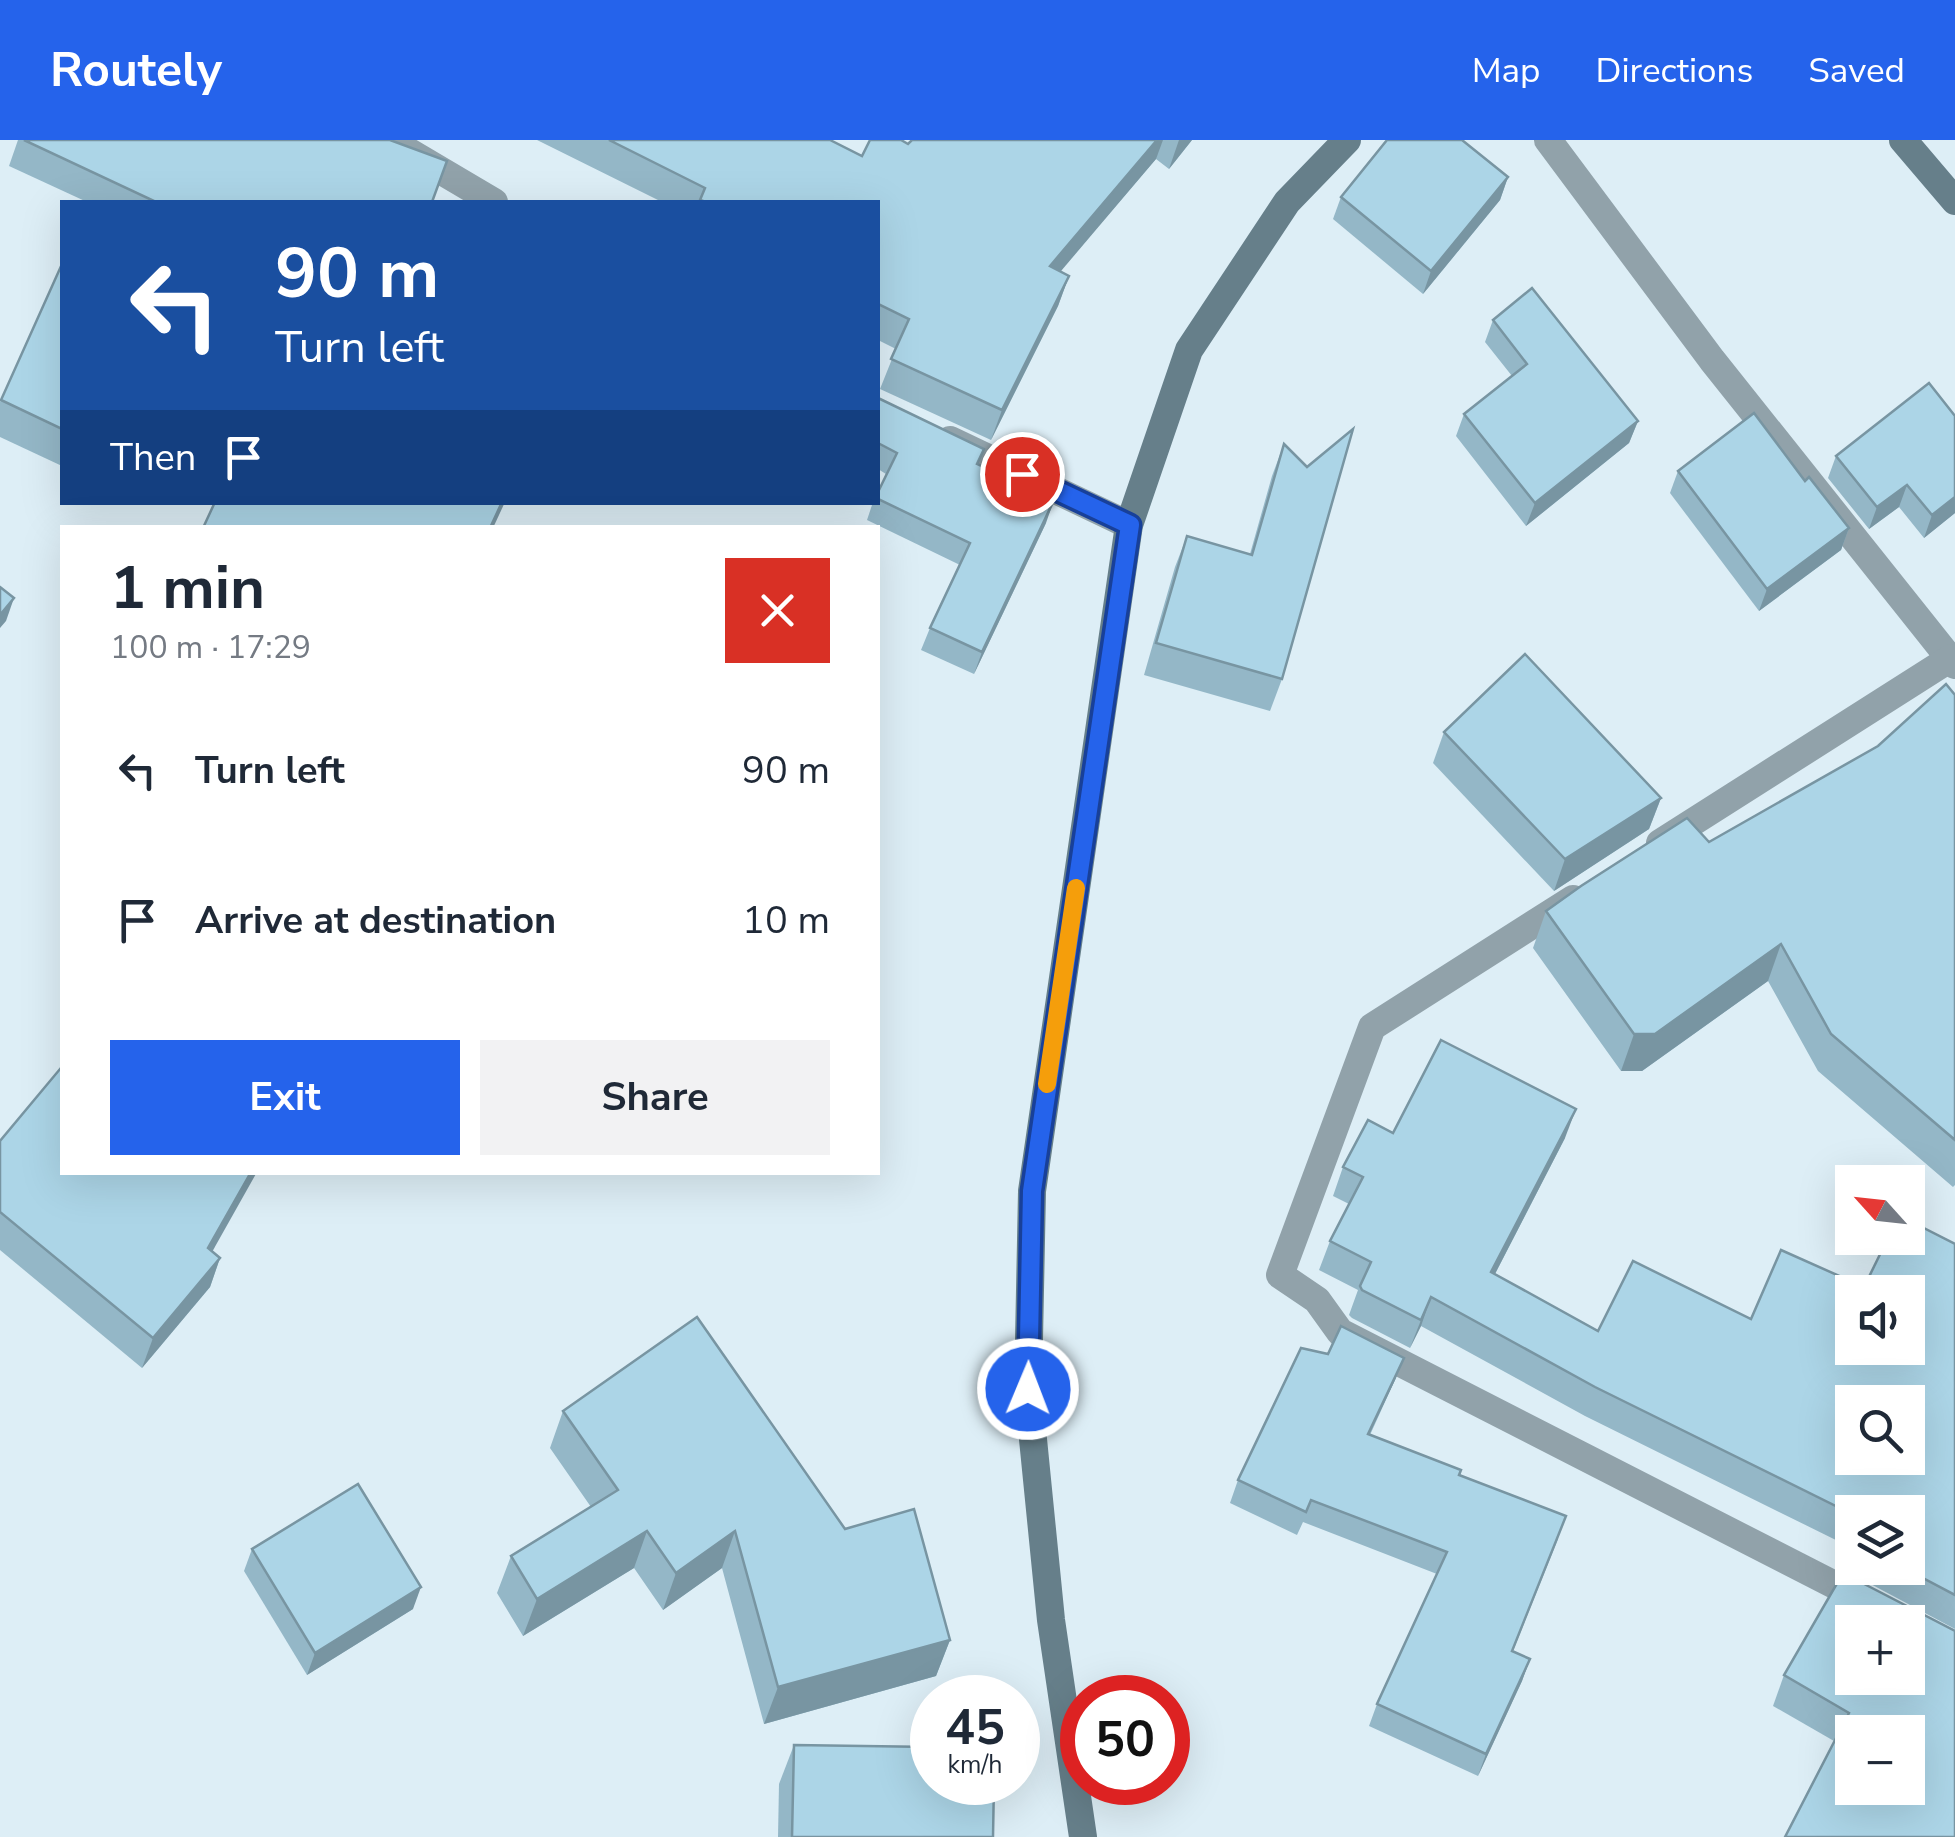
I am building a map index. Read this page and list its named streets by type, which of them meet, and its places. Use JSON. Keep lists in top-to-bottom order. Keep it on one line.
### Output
{"north":"top left","page":{"header":"Routely","nav":["Map","Directions","Saved"],"turn":["90 m","Turn left"],"then":"Then","heading":["1 min","100 m · 17:29"],"list":[{"name":"Turn left","value":"90 m"},{"name":"Arrive at destination","value":"10 m"}],"buttons":["Exit","Share"],"map_buttons":["+","−"],"speed":"45 km/h","limit":"50"}}
